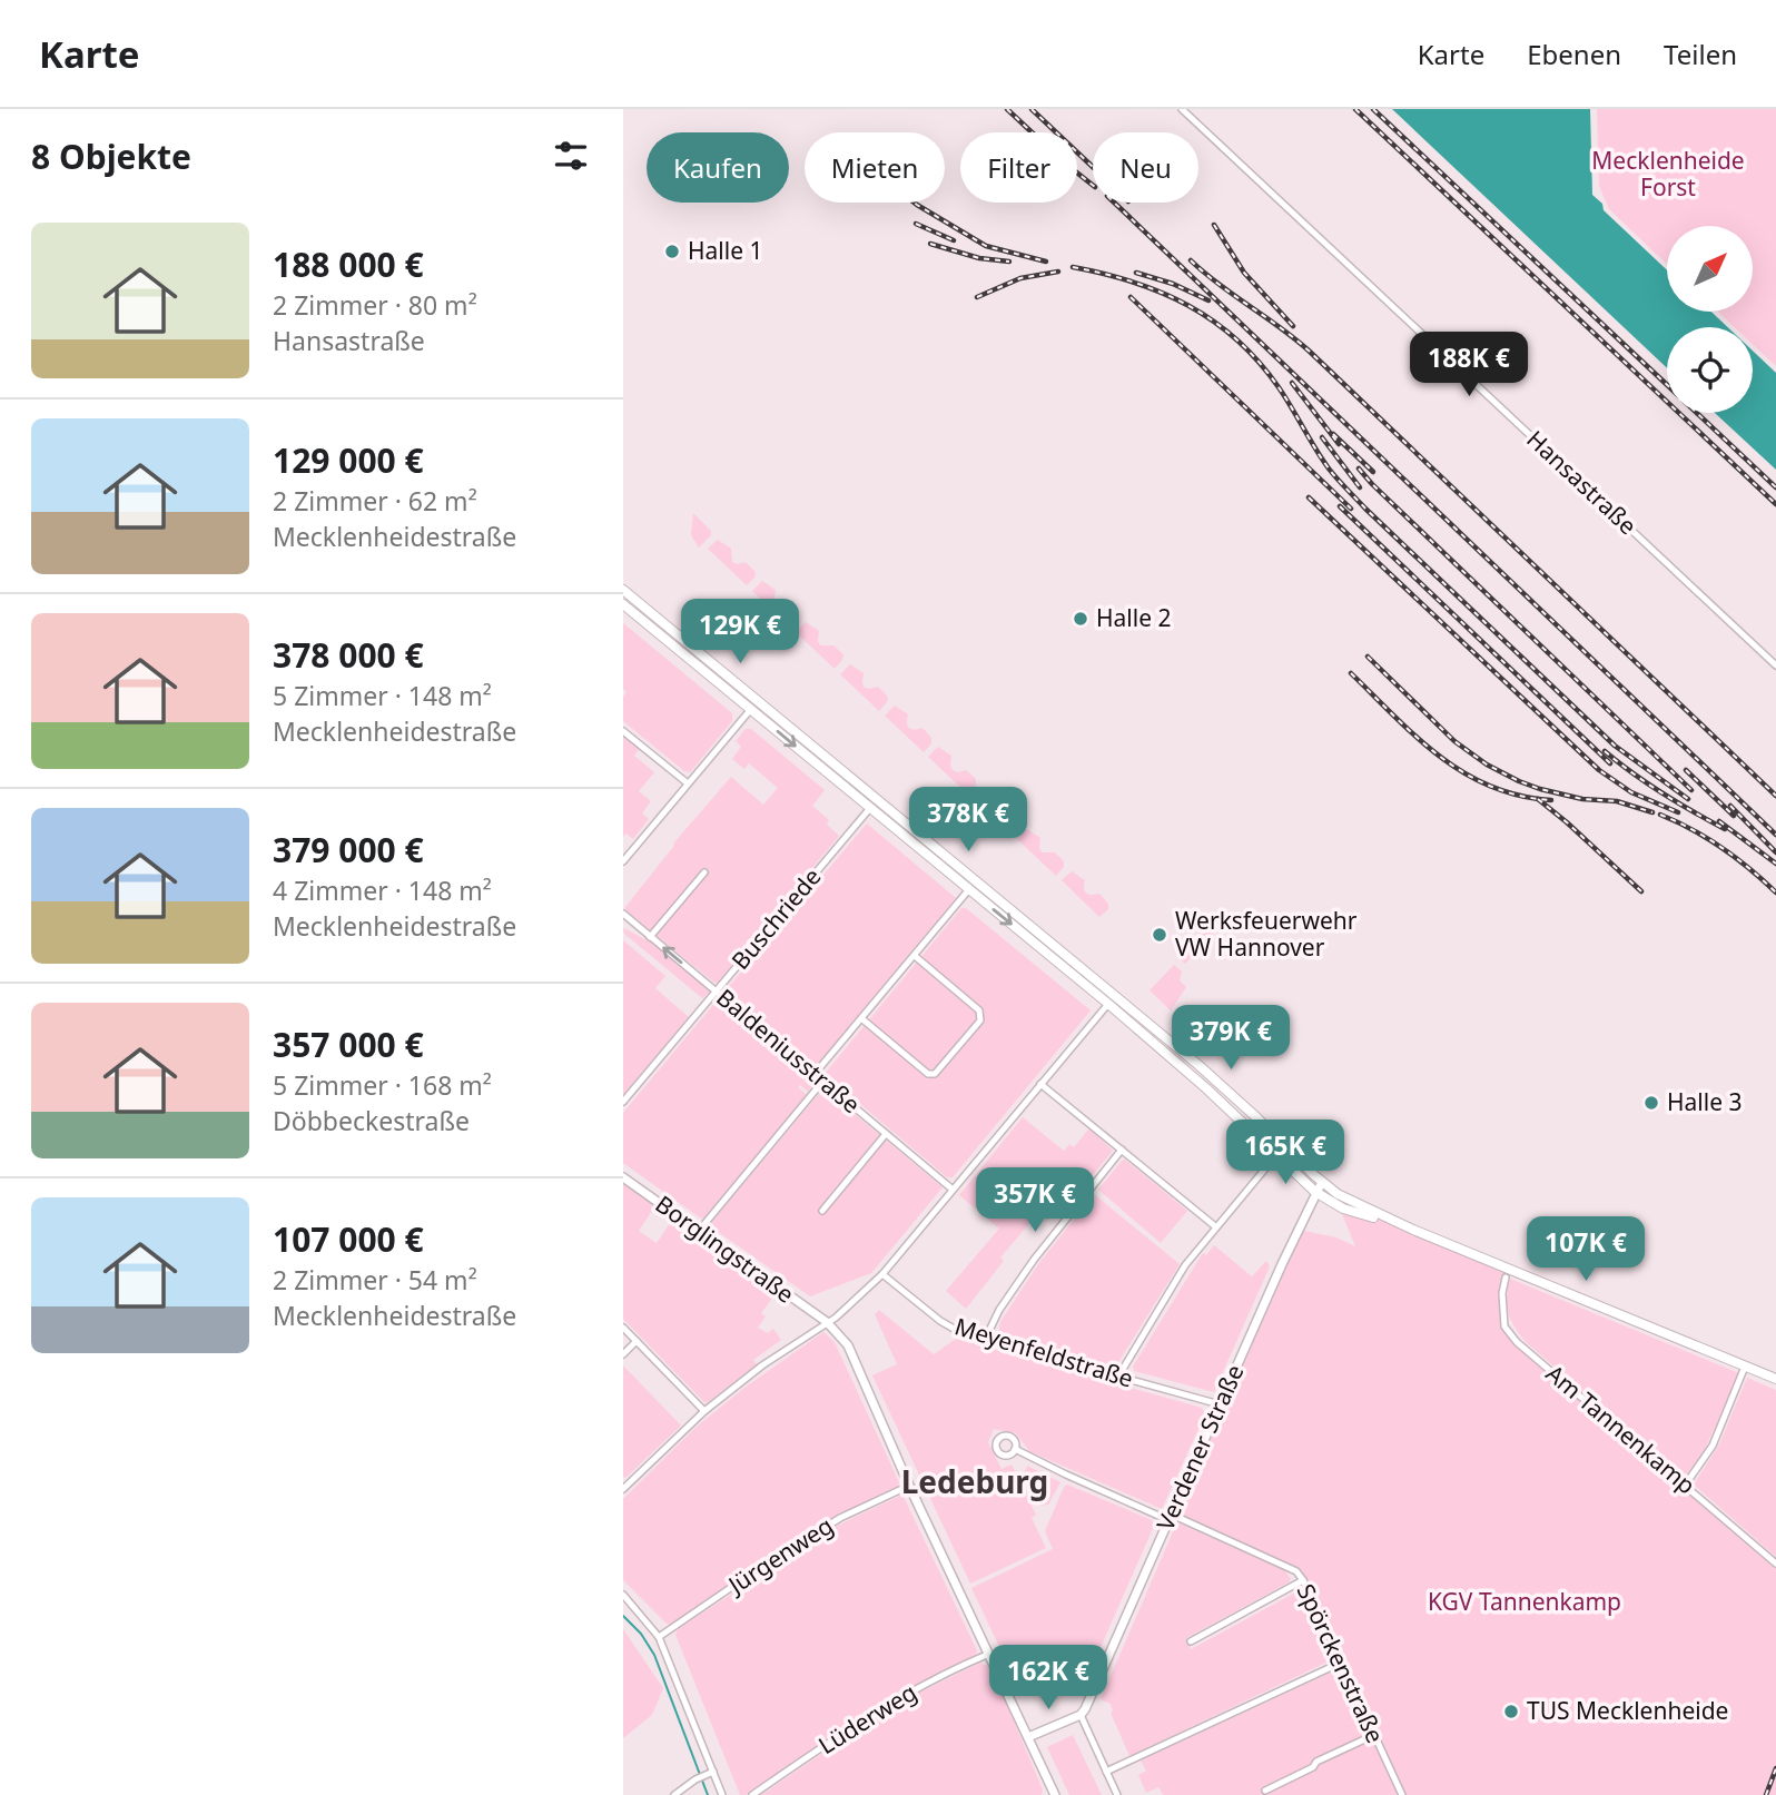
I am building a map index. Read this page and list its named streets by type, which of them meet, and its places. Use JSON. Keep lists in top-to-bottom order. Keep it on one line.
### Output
{"streets":{"street":["Hansastraße","Buschriede","Baldeniusstraße","Borglingstraße","Meyenfeldstraße","Am Tannenkamp","Verdener Straße","Jürgenweg","Spörckenstraße","Lüderweg"]},"crossings":[["Buschriede","Baldeniusstraße"],["Borglingstraße","Jürgenweg"],["Borglingstraße","Lüderweg"],["Meyenfeldstraße","Verdener Straße"],["Verdener Straße","Spörckenstraße"]],"districts":["Ledeburg"],"parks":["Mecklenheide Forst","KGV Tannenkamp"],"places":["Halle 1","Halle 2","Werksfeuerwehr VW Hannover","Halle 3","TUS Mecklenheide"],"north":"top right","page":{"header":"Karte","nav":["Karte","Ebenen","Teilen"],"heading":"8 Objekte","chip":["Kaufen","Mieten","Filter","Neu"],"list":[{"name":"188 000 €","note":"2 Zimmer · 80 m² · Hansastraße"},{"name":"129 000 €","note":"2 Zimmer · 62 m² · Mecklenheidestraße"},{"name":"378 000 €","note":"5 Zimmer · 148 m² · Mecklenheidestraße"},{"name":"379 000 €","note":"4 Zimmer · 148 m² · Mecklenheidestraße"},{"name":"357 000 €","note":"5 Zimmer · 168 m² · Döbbeckestraße"},{"name":"107 000 €","note":"2 Zimmer · 54 m² · Mecklenheidestraße"}],"price":["188K €","129K €","378K €","379K €","165K €","357K €","107K €","162K €"]}}
